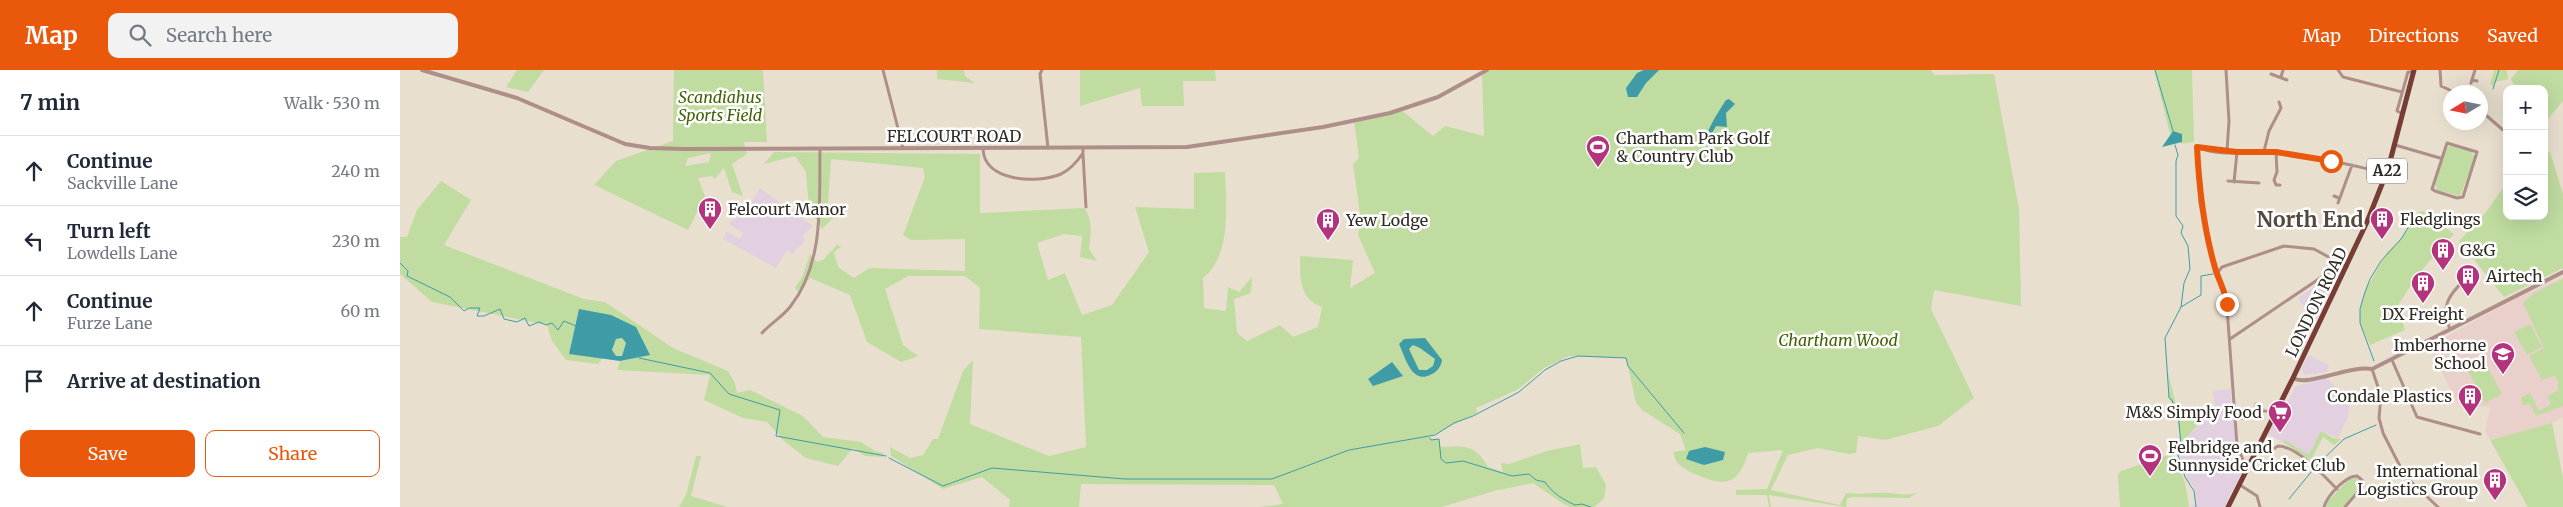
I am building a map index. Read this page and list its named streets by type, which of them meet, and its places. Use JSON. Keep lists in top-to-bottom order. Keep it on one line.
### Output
{"streets":{"highway":["A22","LONDON ROAD"],"street":["FELCOURT ROAD"]},"districts":["North End"],"parks":["Scandiahus Sports Field","Chartham Wood"],"places":{"sports":["Chartham Park Golf & Country Club","Felbridge and Sunnyside Cricket Club"],"building":["Felcourt Manor","Fledglings","Yew Lodge","G&G","Airtech","DX Freight","Condale Plastics","International Logistics Group"],"school or university":["Imberhorne School"],"supermarket":["M&S Simply Food"]},"north":"left","page":{"header":"Map","search":"Search here","nav":["Map","Directions","Saved"],"heading":["7 min","Walk · 530 m"],"map_buttons":["+","−"],"list":[["Continue","Sackville Lane","240 m"],["Turn left","Lowdells Lane","230 m"],["Continue","Furze Lane","60 m"],"Arrive at destination"],"buttons":["Save","Share"]}}
